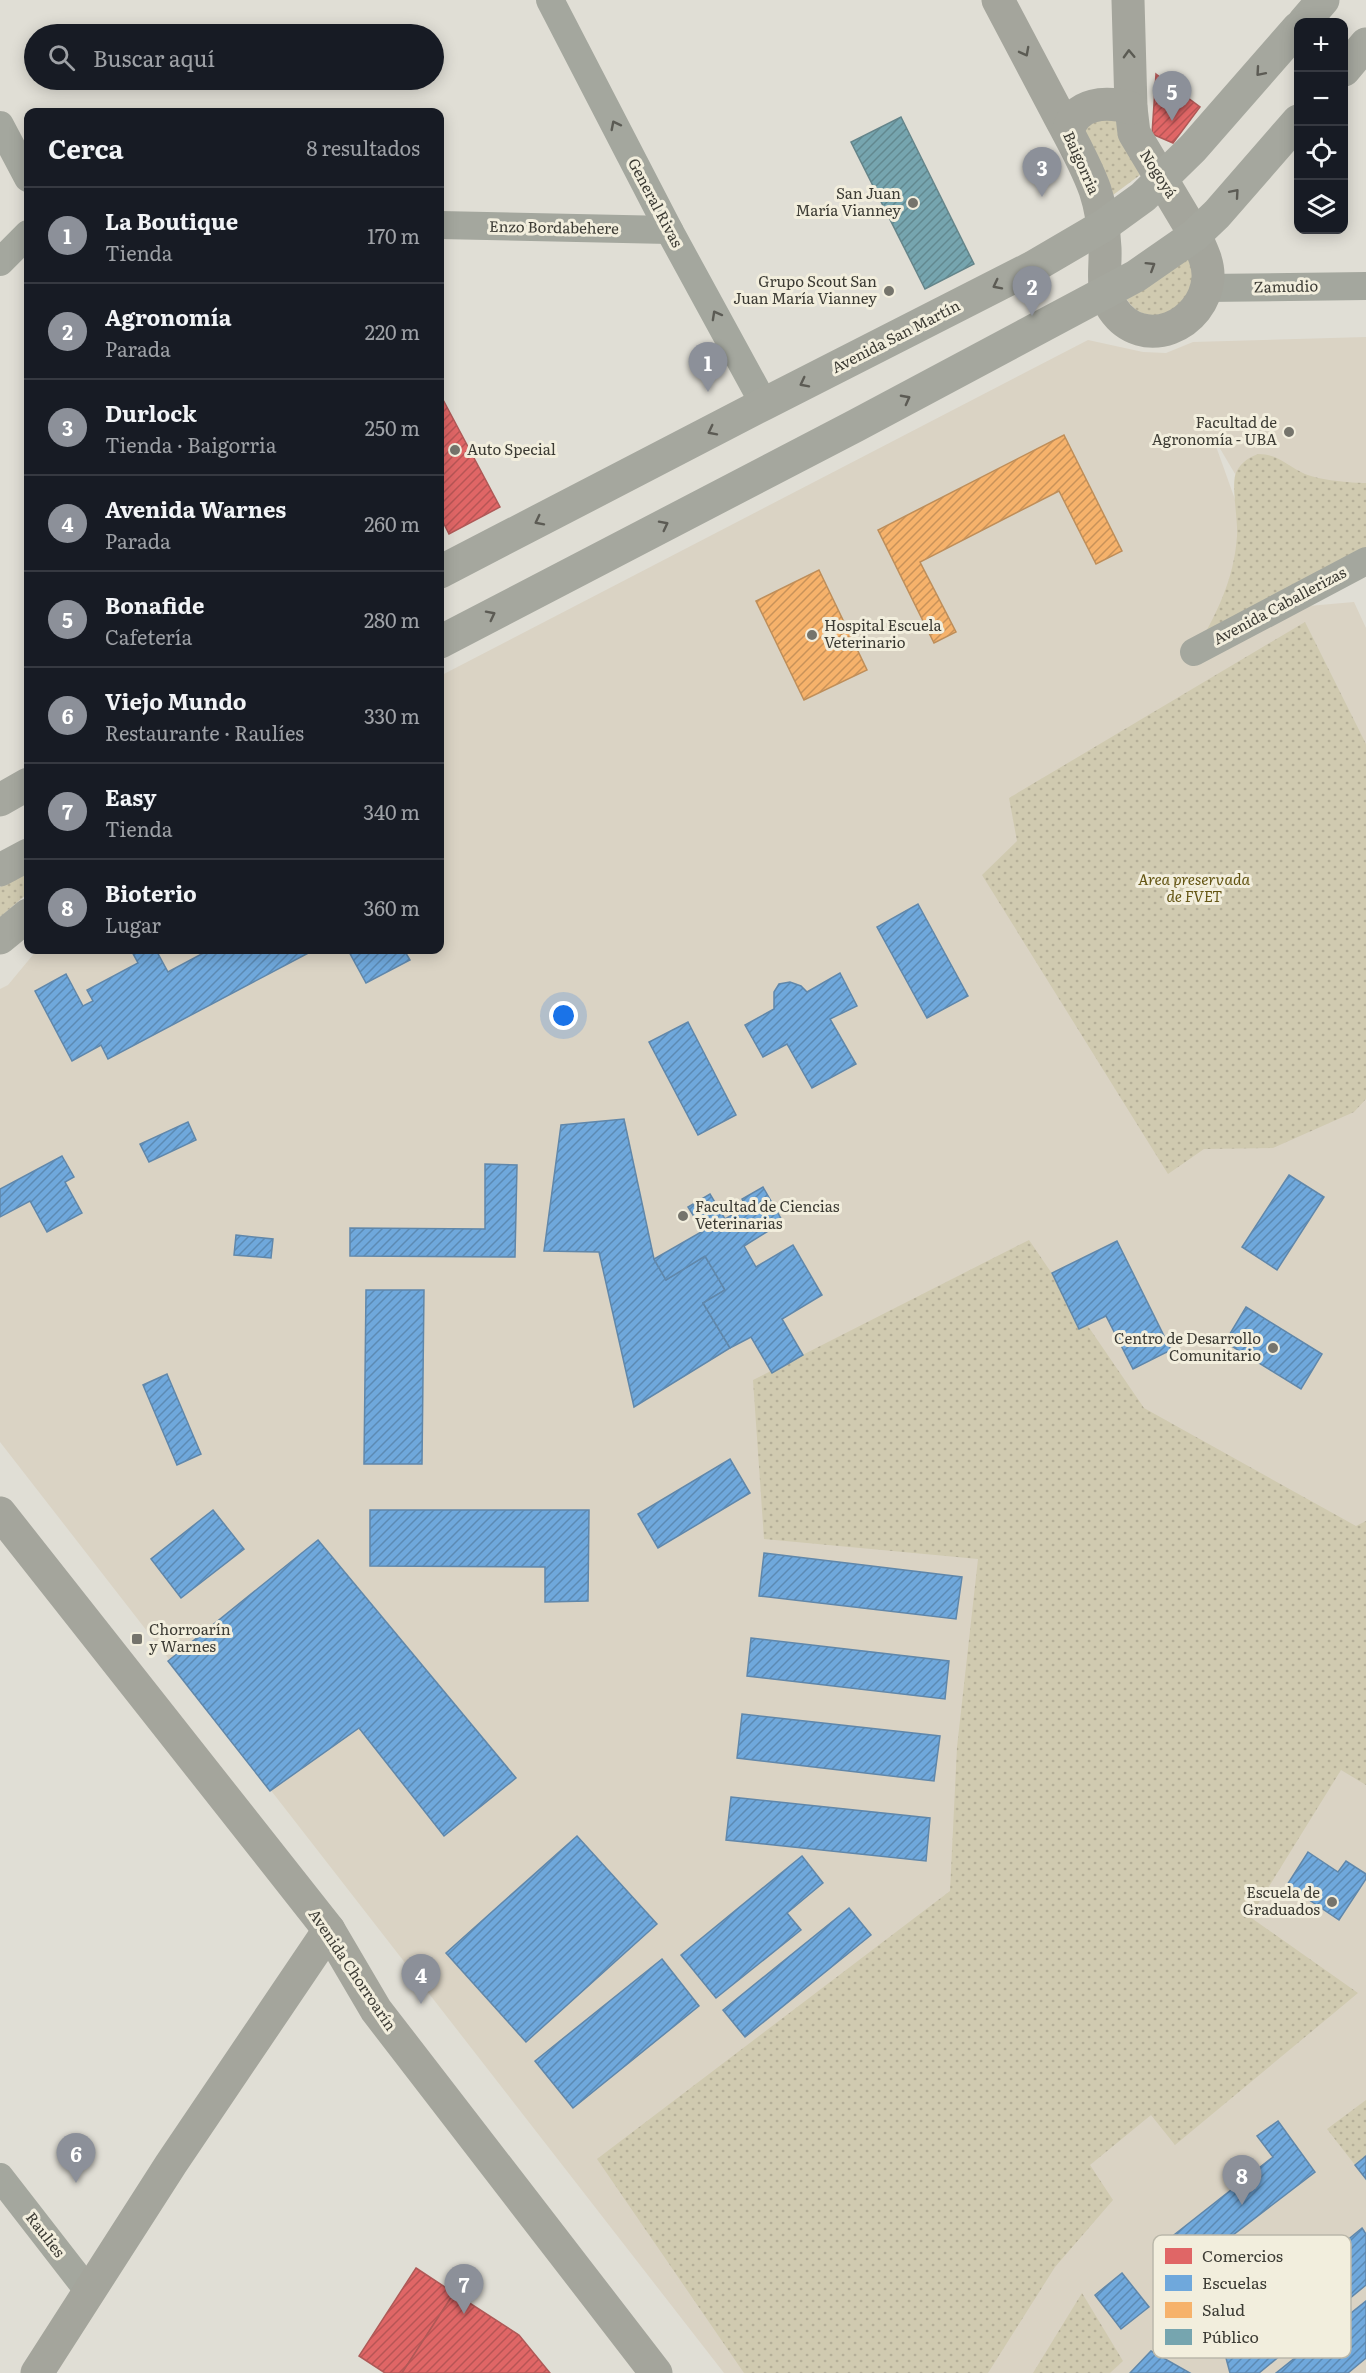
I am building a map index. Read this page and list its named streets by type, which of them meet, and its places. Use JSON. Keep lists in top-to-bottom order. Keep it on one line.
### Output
{"streets":{"main road":["Baigorria","Nogoyá","Avenida San Martín","Avenida Chorroarín"],"street":["General Rivas","Enzo Bordabehere","Zamudio","Avenida Caballerizas","Raulíes"]},"crossings":[["Baigorria","Avenida San Martín"],["Nogoyá","Zamudio"],["Nogoyá","Avenida San Martín"],["General Rivas","Enzo Bordabehere"],["General Rivas","Avenida San Martín"]],"one_way":["Baigorria","Nogoyá","General Rivas"],"parks":["Area preservada de FVET"],"places":{"other":["San Juan María Vianney","Grupo Scout San Juan María Vianney","Facultad de Agronomía - UBA","Auto Special","Hospital Escuela Veterinario","Facultad de Ciencias Veterinarias","Centro de Desarrollo Comunitario","Escuela de Graduados"],"transit":["Chorroarín y Warnes"]},"legend":["Comercios","Escuelas","Salud","Público"],"page":{"map_buttons":["+","−"],"search":"Buscar aquí","pins":["5","3","2","1","4","6","8","7"],"heading":["Cerca","8 resultados"],"list":[{"mark":"1","name":"La Boutique","note":"Tienda","value":"170 m"},{"mark":"2","name":"Agronomía","note":"Parada","value":"220 m"},{"mark":"3","name":"Durlock","note":"Tienda · Baigorria","value":"250 m"},{"mark":"4","name":"Avenida Warnes","note":"Parada","value":"260 m"},{"mark":"5","name":"Bonafide","note":"Cafetería","value":"280 m"},{"mark":"6","name":"Viejo Mundo","note":"Restaurante · Raulíes","value":"330 m"},{"mark":"7","name":"Easy","note":"Tienda","value":"340 m"},{"mark":"8","name":"Bioterio","note":"Lugar","value":"360 m"}]}}
